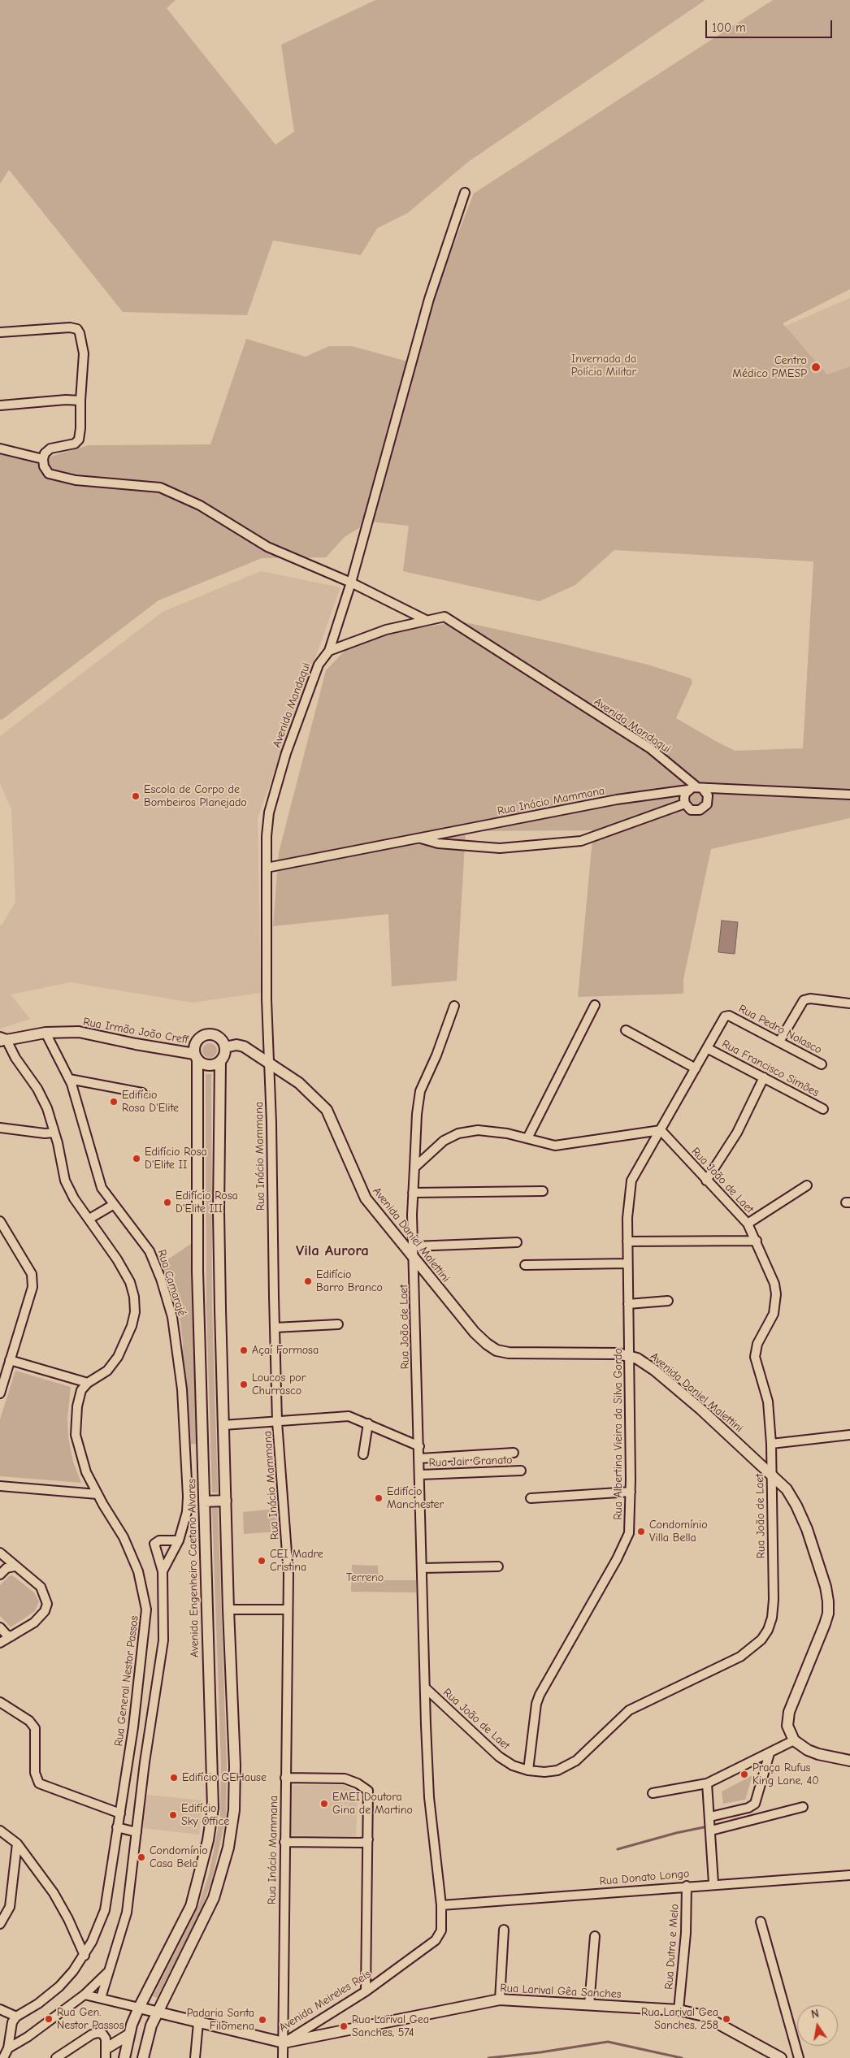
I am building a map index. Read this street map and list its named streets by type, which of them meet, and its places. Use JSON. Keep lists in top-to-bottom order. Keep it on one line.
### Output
{"streets":{"street":["Avenida Mandaqui","Rua Inácio Mammana","Rua Pedro Nolasco","Rua Irmão João Creff","Rua Francisco Simões","Rua João de Laet","Avenida Daniel Malettini","Rua Camarajé","Rua Albertina Vieira da Silva Gordo","Rua Jair Granato","Avenida Engenheiro Caetano Alvares","Rua General Nestor Passos","Rua Donato Longo","Rua Dutra e Melo","Rua Larival Gêa Sanches","Avenida Meireles Reis"]},"crossings":[["Avenida Mandaqui","Rua Inácio Mammana"],["Rua Inácio Mammana","Avenida Daniel Malettini"],["Rua Inácio Mammana","Rua Larival Gêa Sanches"],["Rua Inácio Mammana","Avenida Meireles Reis"],["Rua Pedro Nolasco","Rua Albertina Vieira da Silva Gordo"],["Rua Irmão João Creff","Avenida Daniel Malettini"],["Rua Irmão João Creff","Rua Camarajé"],["Rua Irmão João Creff","Avenida Engenheiro Caetano Alvares"],["Rua Irmão João Creff","Rua General Nestor Passos"],["Rua Francisco Simões","Rua Albertina Vieira da Silva Gordo"],["Rua João de Laet","Avenida Daniel Malettini"],["Rua João de Laet","Rua Albertina Vieira da Silva Gordo"],["Rua João de Laet","Rua Jair Granato"],["Rua João de Laet","Rua Donato Longo"],["Rua João de Laet","Avenida Meireles Reis"],["Avenida Daniel Malettini","Rua Albertina Vieira da Silva Gordo"],["Avenida Daniel Malettini","Avenida Engenheiro Caetano Alvares"],["Avenida Engenheiro Caetano Alvares","Avenida Meireles Reis"],["Rua Donato Longo","Rua Dutra e Melo"],["Rua Donato Longo","Avenida Meireles Reis"],["Rua Dutra e Melo","Rua Larival Gêa Sanches"],["Rua Larival Gêa Sanches","Avenida Meireles Reis"]],"districts":["Vila Aurora"],"parks":["Invernada da Polícia Militar","Terreno"],"places":["Centro Médico PMESP","Escola de Corpo de Bombeiros Planejado","Edifício Rosa D'Elite","Edifício Rosa D'Elite II","Edifício Rosa D'Elite III","Edifício Barro Branco","Açaí Formosa","Loucos por Churrasco","Edifício Manchester","Condomínio Villa Bella","CEI Madre Cristina","Praça Rufus King Lane, 40","Edifício GEHause","EMEI Doutora Gina de Martino","Edifício Sky Office","Condomínio Casa Bela","Rua Gen. Nestor Passos","Rua Larival Gea Sanches, 258","Padaria Santa Filomena","Rua Larival Gea Sanches, 574"],"scale_bar":"100 m","north":"top"}
